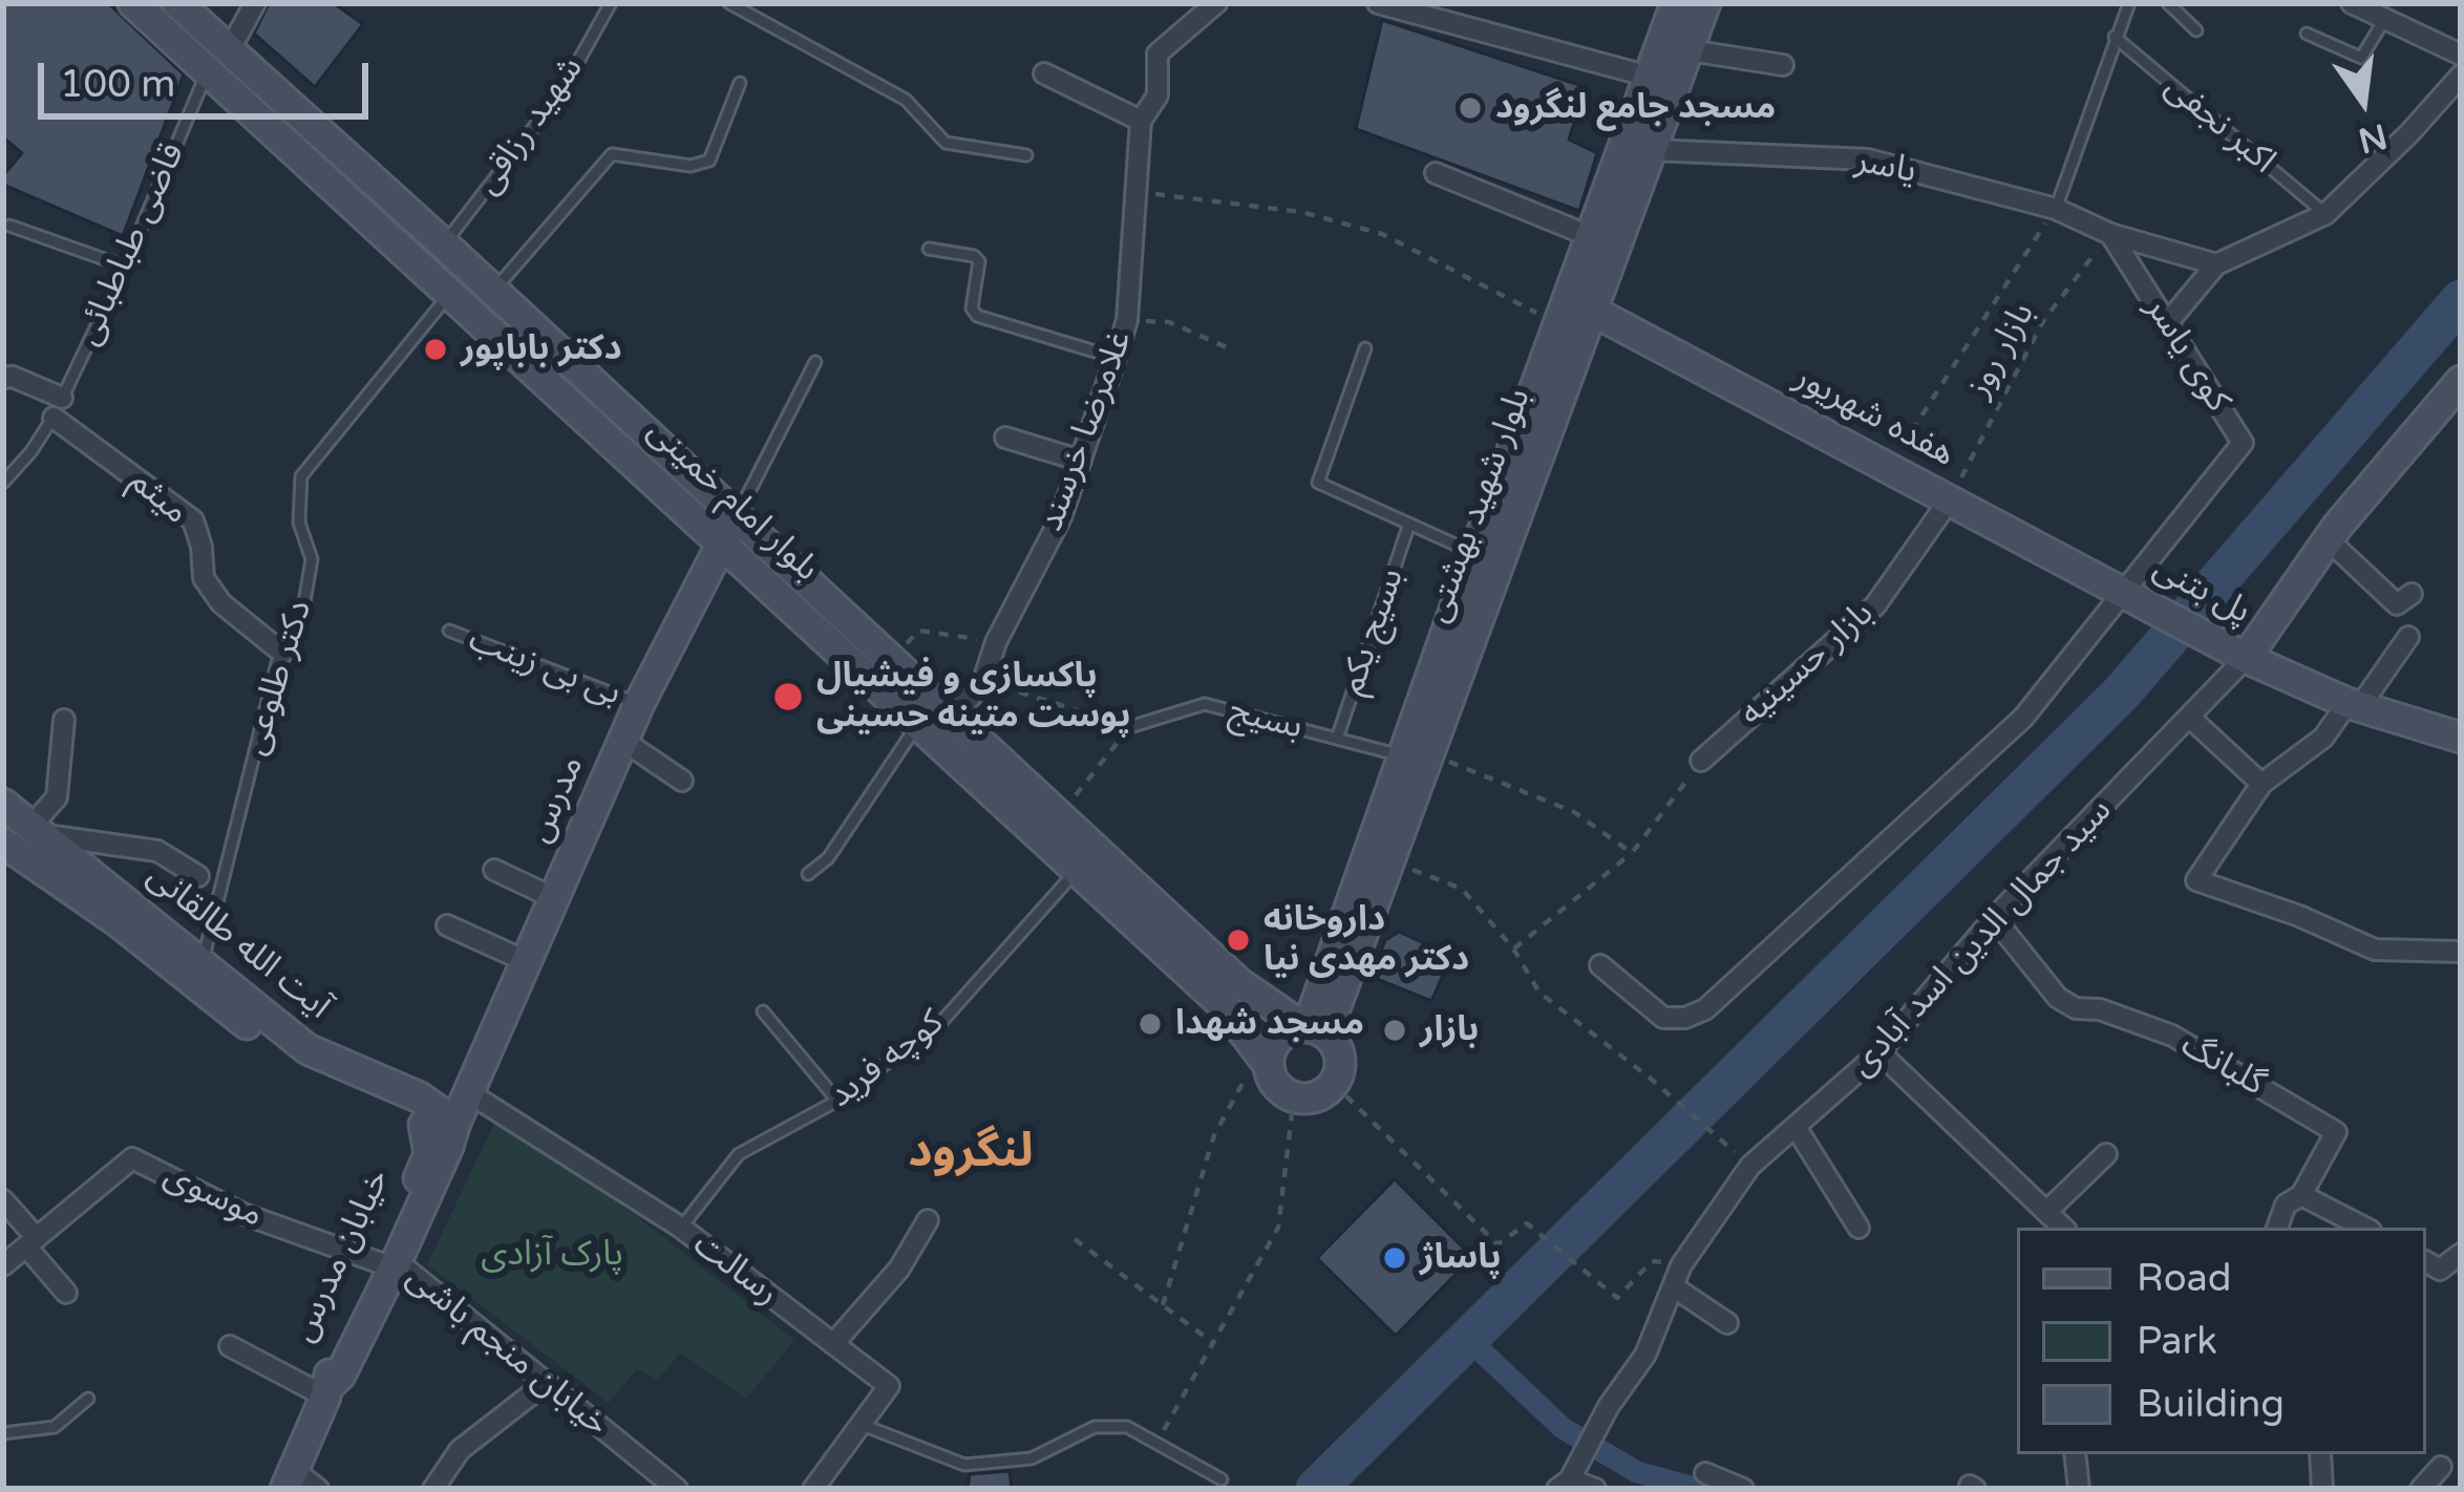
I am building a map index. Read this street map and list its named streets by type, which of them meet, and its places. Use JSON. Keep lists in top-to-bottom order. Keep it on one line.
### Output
{"streets":{"main road":["هفده شهریور","بلوار امام خمینی","بلوار شهید بهشتی","پل بتنی","مدرس","آیت الله طالقانی","خیابان مدرس"],"street":["یاسر","کوی یاسر","غلامرضا خرسند","میثم","بازار حسینیه","سید جمال الدین اسد آبادی","گلبانگ","موسوی","رسالت","خیابان منجم باشی"],"lane":["اکبر نجفی","شهید رزاقی","قاضی طباطبائی","بسیج یکم","بی بی زینب","دکتر طلوعی","بسیج","کوچه فرید"],"path":["بازار روز"]},"crossings":[["شهید رزاقی","بلوار امام خمینی"],["یاسر","بازار روز"],["یاسر","کوی یاسر"],["یاسر","بلوار شهید بهشتی"],["قاضی طباطبائی","میثم"],["قاضی طباطبائی","بلوار امام خمینی"],["بازار روز","کوی یاسر"],["بازار روز","هفده شهریور"],["بازار روز","بازار حسینیه"],["کوی یاسر","هفده شهریور"],["کوی یاسر","پل بتنی"],["هفده شهریور","بلوار شهید بهشتی"],["هفده شهریور","پل بتنی"],["هفده شهریور","بازار حسینیه"],["غلامرضا خرسند","بلوار امام خمینی"],["میثم","دکتر طلوعی"],["بلوار امام خمینی","بلوار شهید بهشتی"],["بلوار امام خمینی","دکتر طلوعی"],["بلوار امام خمینی","مدرس"],["بلوار امام خمینی","کوچه فرید"],["بلوار شهید بهشتی","بسیج"],["پل بتنی","سید جمال الدین اسد آبادی"],["بسیج یکم","بسیج"],["بی بی زینب","مدرس"],["دکتر طلوعی","آیت الله طالقانی"],["مدرس","خیابان مدرس"],["مدرس","رسالت"],["سید جمال الدین اسد آبادی","گلبانگ"],["آیت الله طالقانی","خیابان مدرس"],["کوچه فرید","رسالت"],["موسوی","خیابان مدرس"],["موسوی","خیابان منجم باشی"],["خیابان مدرس","رسالت"],["خیابان مدرس","خیابان منجم باشی"]],"districts":["لنگرود"],"parks":["پارک آزادی"],"places":["مسجد جامع لنگرود","دکتر باباپور","پاکسازی و فیشیال پوست متینه حسینی","داروخانه دکتر مهدی نیا","مسجد شهدا","بازار","پاساژ"],"legend":["Road","Park","Building"],"scale_bar":"100 m","north":"bottom"}
